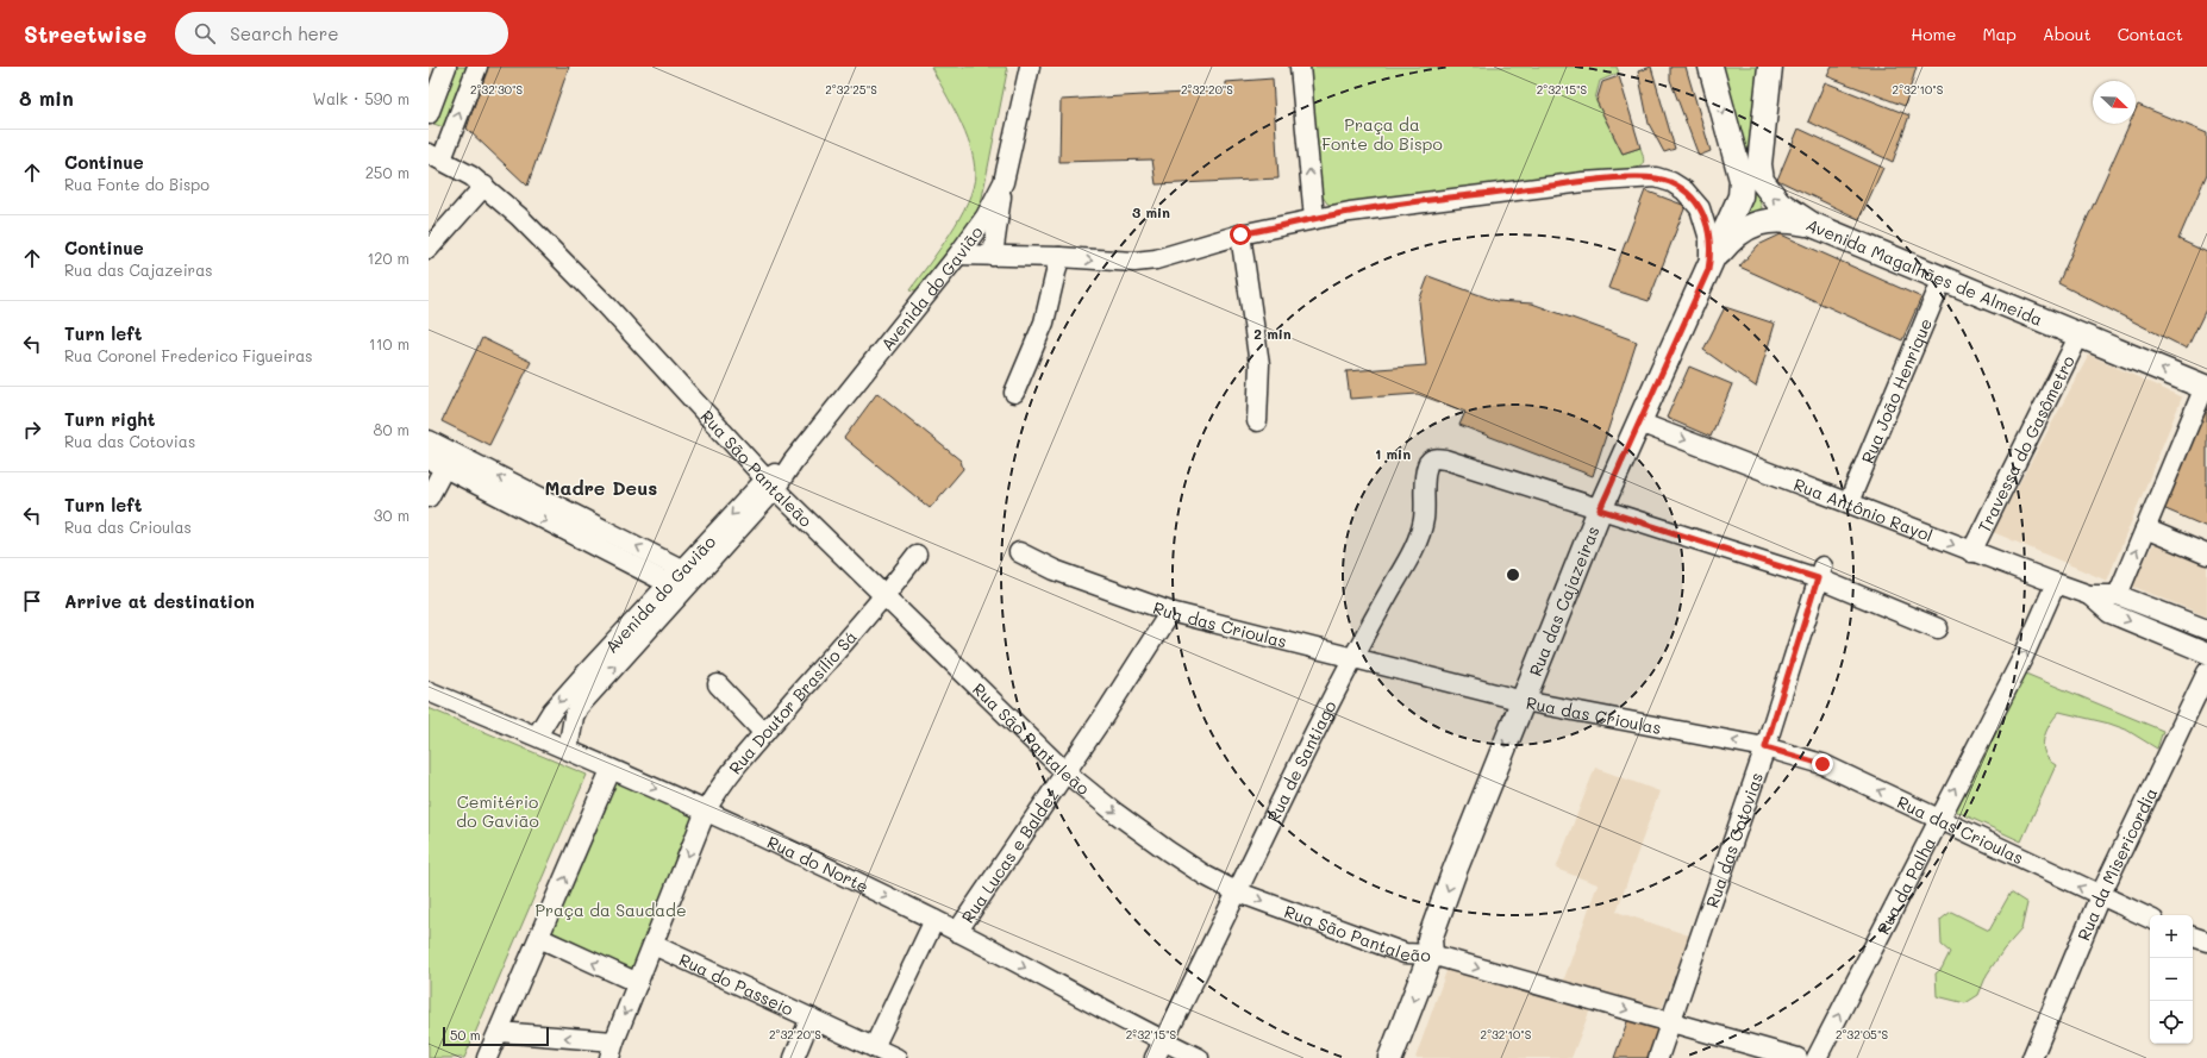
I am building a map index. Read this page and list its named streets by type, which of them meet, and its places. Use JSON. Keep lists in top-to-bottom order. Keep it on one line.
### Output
{"streets":{"main road":["Avenida Magalhães de Almeida","Rua das Cajazeiras"],"street":["Avenida do Gavião","Rua João Henrique","Travessa do Gasômetro","Rua São Pantaleão","Rua Antônio Rayol","Rua das Crioulas","Rua Doutor Brasílio Sá","Rua de Santiago","Rua das Cotovias","Rua Lucas e Baldez","Rua do Norte","Rua da Misericordia","Rua da Palha","Rua do Passeio"]},"crossings":[["Avenida Magalhães de Almeida","Rua João Henrique"],["Avenida Magalhães de Almeida","Travessa do Gasômetro"],["Avenida do Gavião","Rua São Pantaleão"],["Avenida do Gavião","Rua do Norte"],["Rua João Henrique","Rua Antônio Rayol"],["Travessa do Gasômetro","Rua Antônio Rayol"],["Rua São Pantaleão","Rua das Cajazeiras"],["Rua São Pantaleão","Rua Doutor Brasílio Sá"],["Rua São Pantaleão","Rua de Santiago"],["Rua São Pantaleão","Rua das Cotovias"],["Rua São Pantaleão","Rua Lucas e Baldez"],["Rua Antônio Rayol","Rua das Cajazeiras"],["Rua Antônio Rayol","Rua da Palha"],["Rua das Cajazeiras","Rua das Crioulas"],["Rua das Cajazeiras","Rua de Santiago"],["Rua das Crioulas","Rua de Santiago"],["Rua das Crioulas","Rua das Cotovias"],["Rua das Crioulas","Rua Lucas e Baldez"],["Rua das Crioulas","Rua da Misericordia"],["Rua das Crioulas","Rua da Palha"],["Rua Doutor Brasílio Sá","Rua do Norte"],["Rua Doutor Brasílio Sá","Rua do Passeio"],["Rua de Santiago","Rua do Norte"],["Rua Lucas e Baldez","Rua do Norte"]],"one_way":["Avenida Magalhães de Almeida","Rua São Pantaleão","Rua das Cajazeiras","Rua das Crioulas","Rua do Norte","Rua da Palha"],"districts":["Madre Deus"],"parks":["Praça da Fonte do Bispo","Cemitério do Gavião","Praça da Saudade"],"scale_bar":"50 m","north":"bottom right","page":{"header":"Streetwise","search":"Search here","nav":["Home","Map","About","Contact"],"heading":["8 min","Walk · 590 m"],"list":[["Continue","Rua Fonte do Bispo","250 m"],["Continue","Rua das Cajazeiras","120 m"],["Turn left","Rua Coronel Frederico Figueiras","110 m"],["Turn right","Rua das Cotovias","80 m"],["Turn left","Rua das Crioulas","30 m"],"Arrive at destination"],"map_buttons":["+","−"],"scale":"50 m"},"coordinates":["2°32'30\"S","2°32'25\"S","2°32'20\"S","2°32'15\"S","2°32'10\"S","2°32'05\"S"],"rings":["3 min","2 min","1 min"]}
